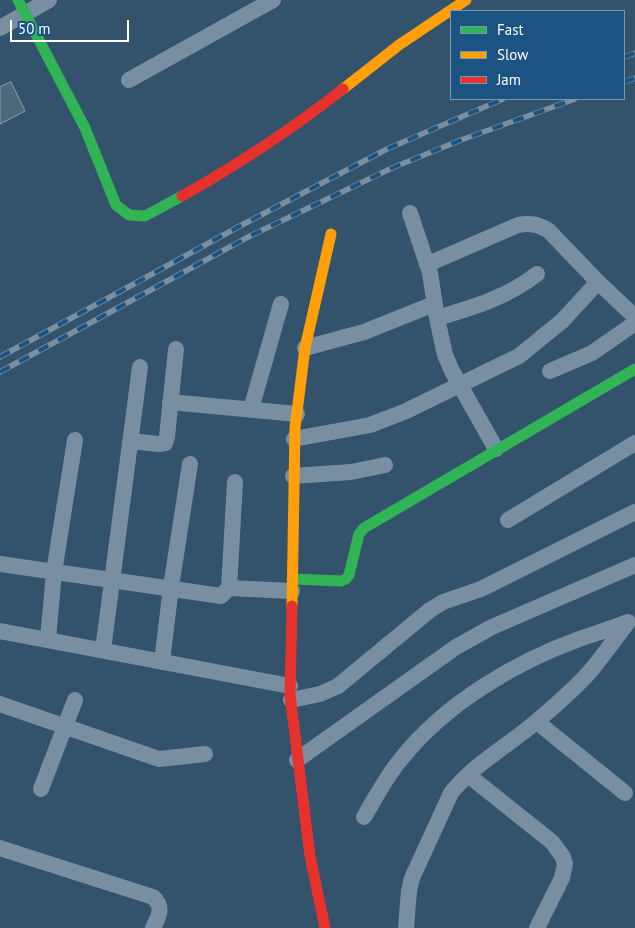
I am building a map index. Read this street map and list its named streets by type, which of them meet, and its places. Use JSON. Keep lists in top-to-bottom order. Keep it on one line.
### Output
{"legend":["Fast","Slow","Jam"],"scale_bar":"50 m"}
